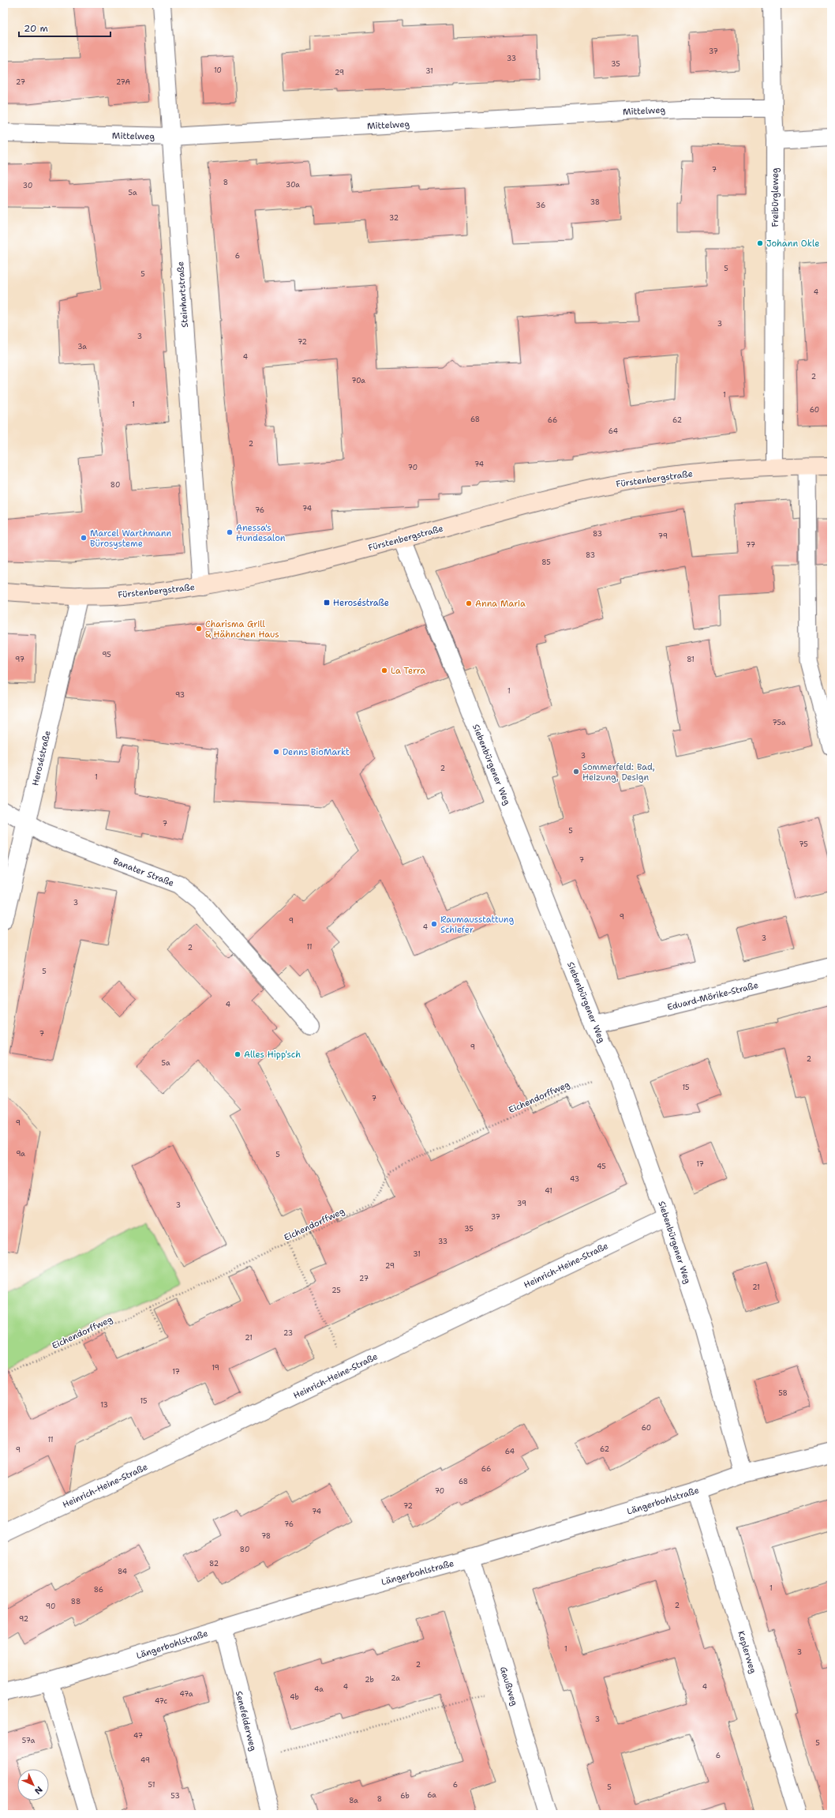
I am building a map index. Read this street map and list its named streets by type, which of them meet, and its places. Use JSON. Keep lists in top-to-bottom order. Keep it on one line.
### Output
{"streets":{"main road":["Fürstenbergstraße"],"street":["Mittelweg","Freibürgleweg","Steinhartstraße","Heroséstraße","Siebenbürgener Weg","Banater Straße","Eduard-Mörike-Straße","Heinrich-Heine-Straße","Längerbohlstraße","Keplerweg","Gaußweg","Senefelderweg"],"path":["Eichendorffweg"]},"crossings":[["Mittelweg","Freibürgleweg"],["Mittelweg","Steinhartstraße"],["Freibürgleweg","Fürstenbergstraße"],["Steinhartstraße","Fürstenbergstraße"],["Fürstenbergstraße","Heroséstraße"],["Fürstenbergstraße","Siebenbürgener Weg"],["Heroséstraße","Banater Straße"],["Siebenbürgener Weg","Eduard-Mörike-Straße"],["Siebenbürgener Weg","Eichendorffweg"],["Siebenbürgener Weg","Heinrich-Heine-Straße"],["Siebenbürgener Weg","Längerbohlstraße"],["Längerbohlstraße","Keplerweg"],["Längerbohlstraße","Gaußweg"],["Längerbohlstraße","Senefelderweg"]],"places":{"other":["Johann Okle","Anessa's Hundesalon","Marcel Warthmann Bürosysteme","Anna Maria","Charisma Grill & Hähnchen Haus","La Terra","Denns BioMarkt","Sommerfeld: Bad, Heizung, Design","Raumausstattung Schiefer","Alles Hipp'sch"],"transit":["Heroséstraße"]},"house_numbers":["37","33","35","10","31","29","27","27A","7","8","30a","30","5a","38","36","32","6","5","5","4","3","3","72","3a","4","2","70a","1","1","60","68","66","62","64","2","74","70","80","74","76","83","79","77","83","85","95","97","81","1","93","75a","3","2","1","7","5","75","7","3","9","9","4","3","11","2","5","4","7","9","2","5a","15","7","9","9a","5","17","45","43","41","39","3","37","35","33","31","29","27","21","25","23","21","19","17","58","15","13","60","11","62","9","64","66","68","70","72","74","76","78","80","82","84","1","86","88","2","90","92","1","3","2","2a","2b","4","4","4a","47a","4b","47c","3","47","57a","5","6","49","51","6","5","6a","53","6b","8","8a"],"scale_bar":"20 m","north":"bottom right"}
